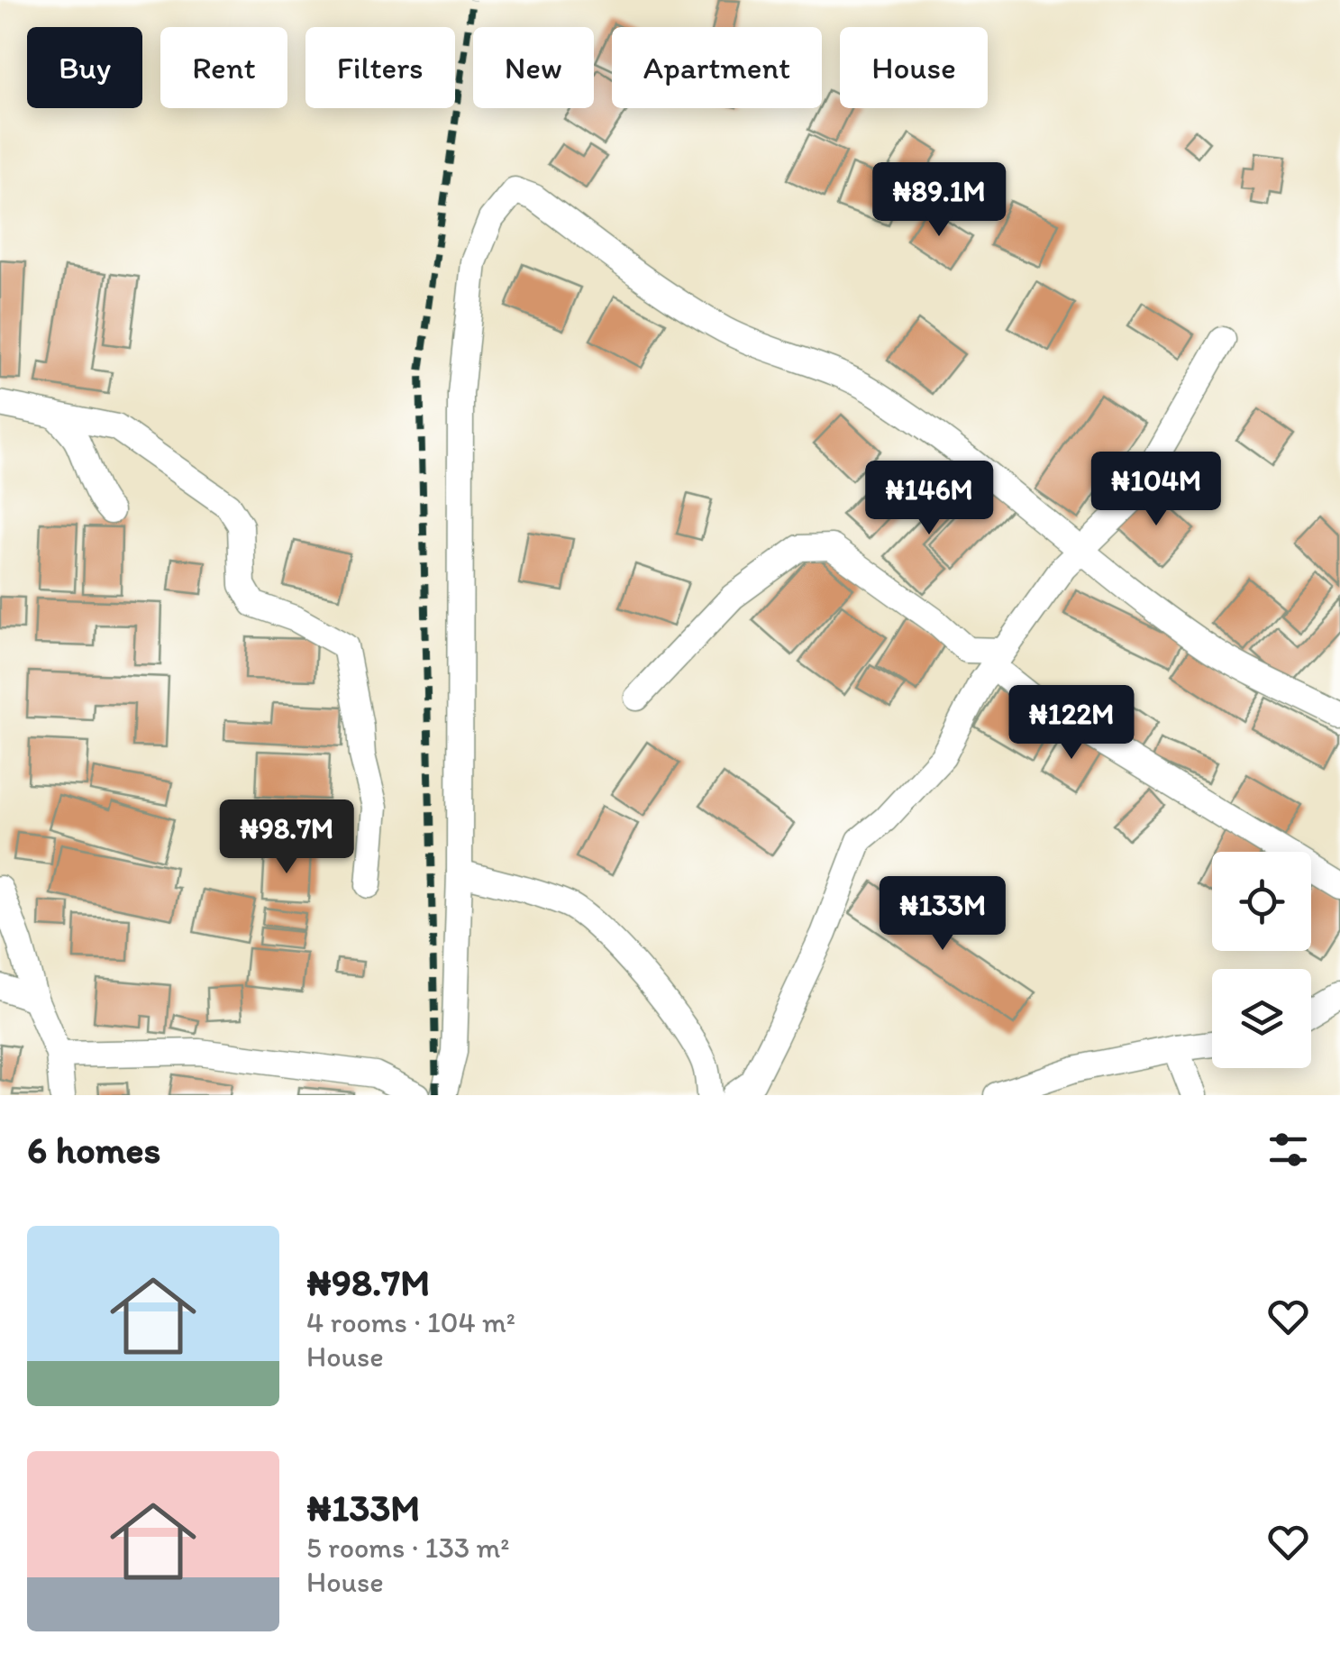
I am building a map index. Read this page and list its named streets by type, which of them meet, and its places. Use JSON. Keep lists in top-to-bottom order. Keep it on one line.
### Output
{"page":{"chip":["Buy","Rent","Filters","New","Apartment","House"],"price":["₦89.1M","₦104M","₦146M","₦122M","₦98.7M","₦133M"],"heading":"6 homes","list":[{"name":"₦98.7M","note":"4 rooms · 104 m² · House"},{"name":"₦133M","note":"5 rooms · 133 m² · House"}]}}
